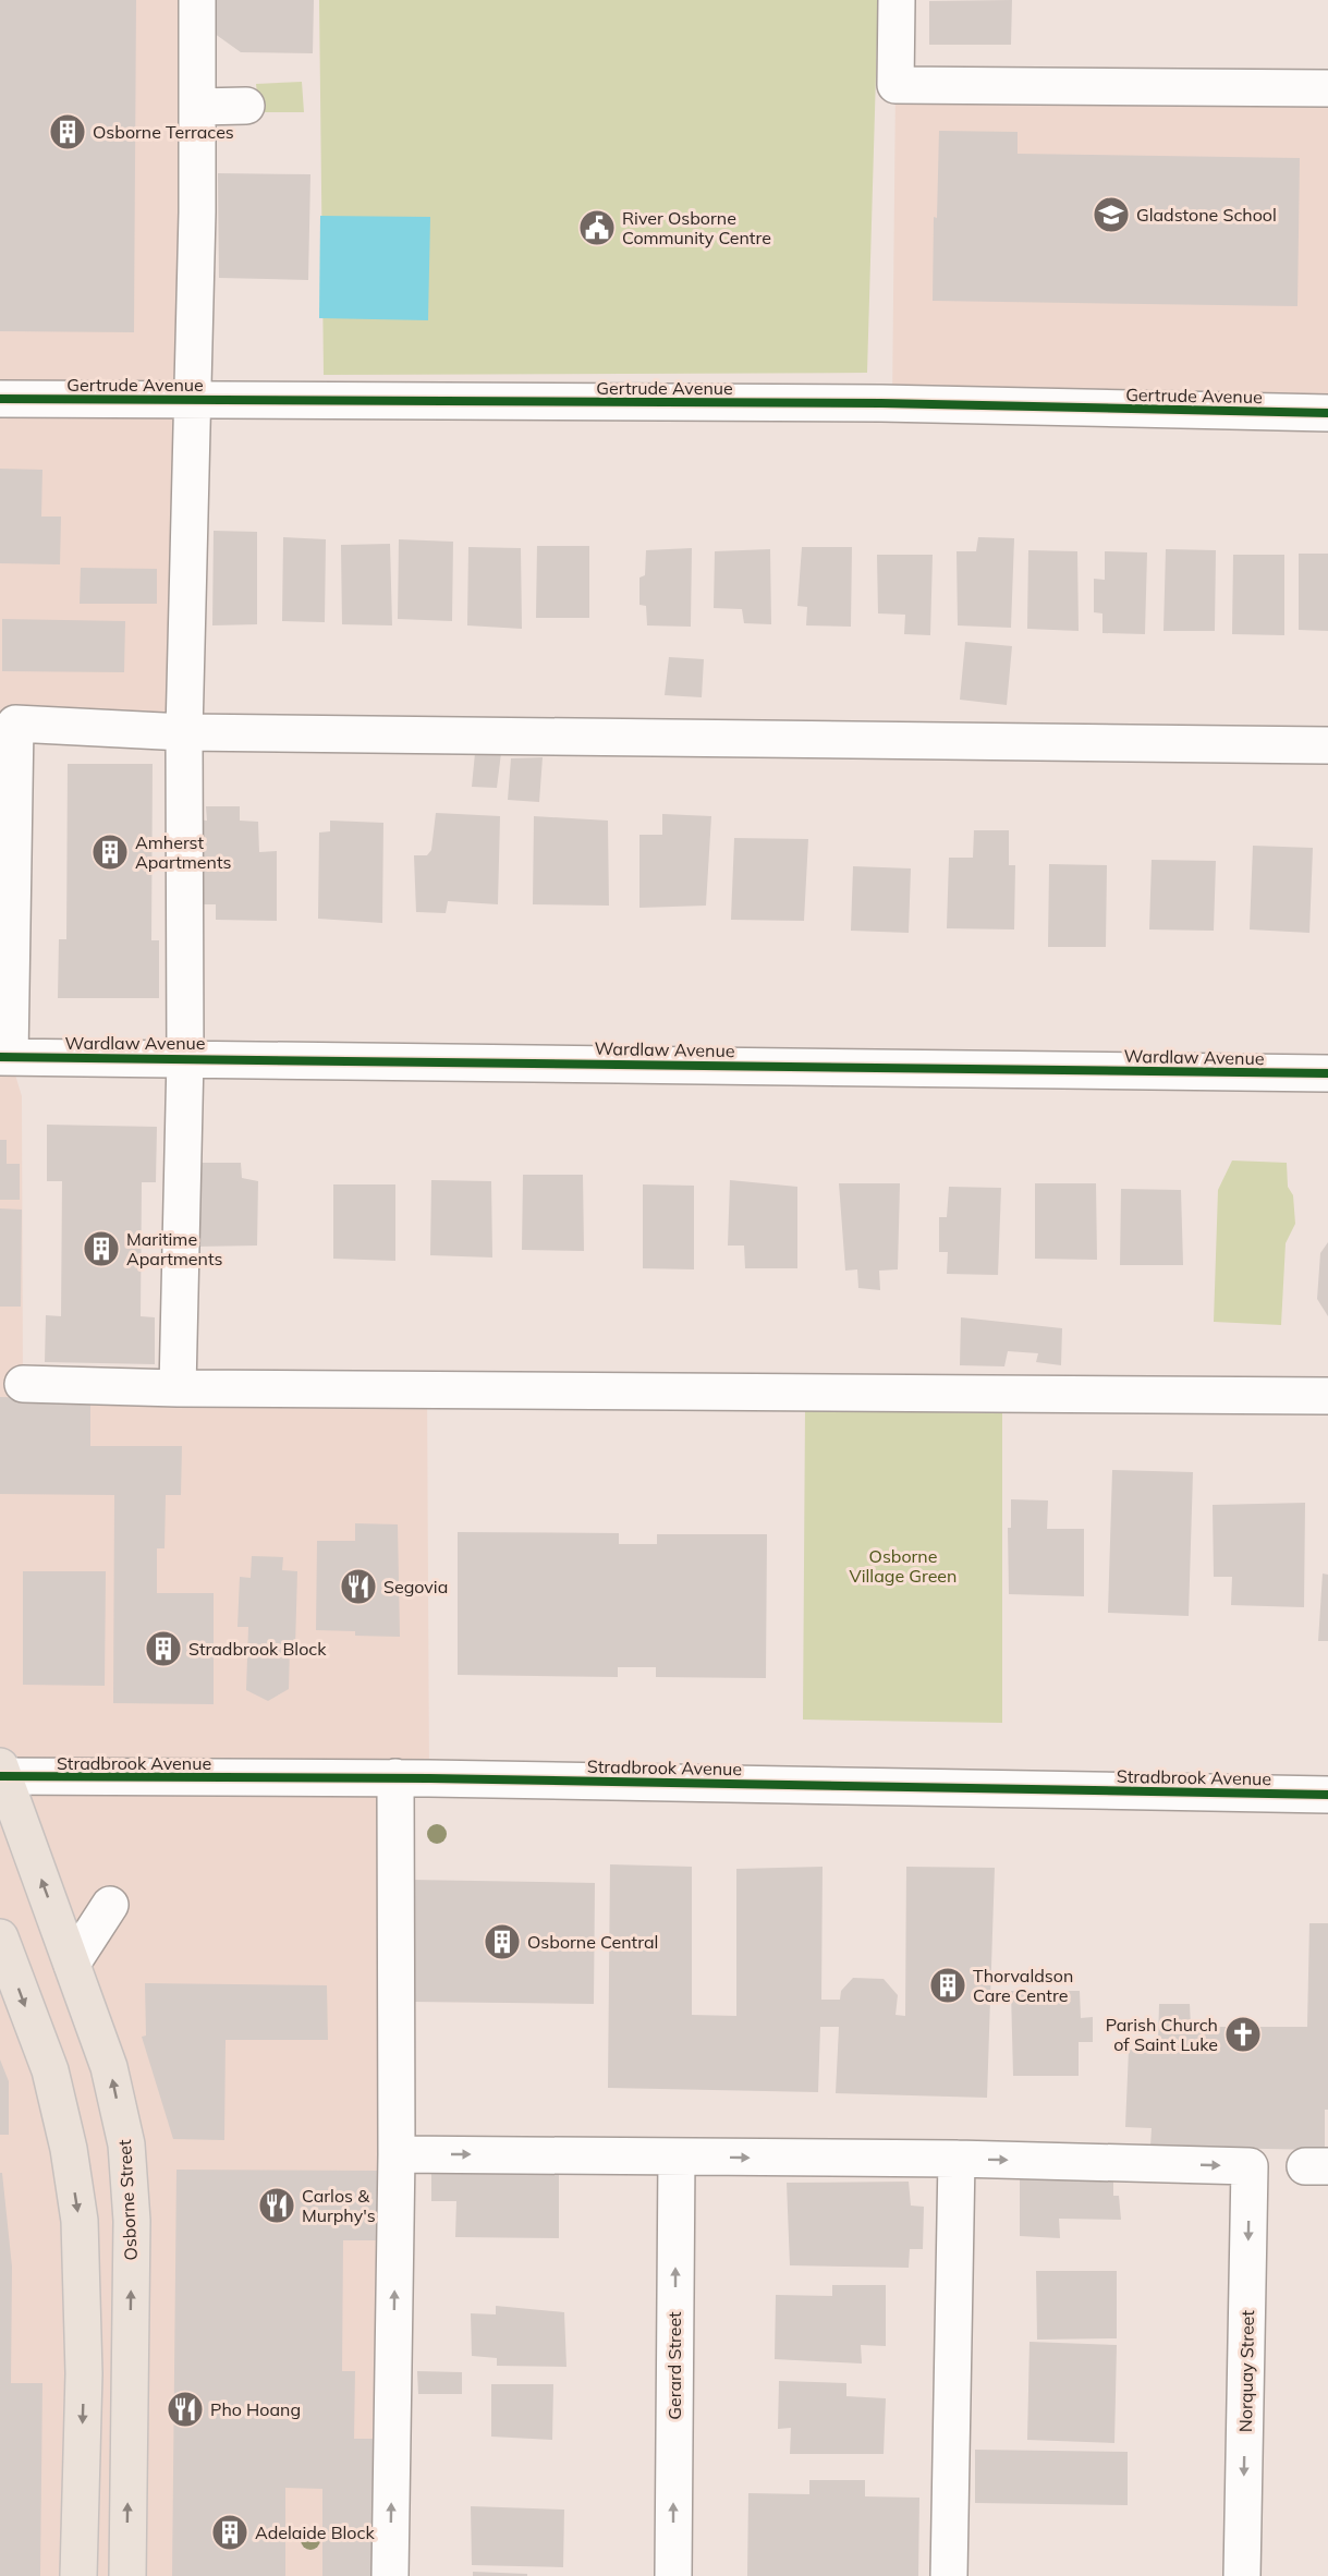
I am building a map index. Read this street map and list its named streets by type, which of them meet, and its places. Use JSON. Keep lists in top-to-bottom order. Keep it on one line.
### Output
{"streets":{"main road":["Osborne Street"],"street":["Gertrude Avenue","Wardlaw Avenue","Stradbrook Avenue","Gerard Street","Norquay Street"]},"crossings":[["Stradbrook Avenue","Osborne Street"]],"parks":["Osborne Village Green"],"places":{"building":["Osborne Terraces","Amherst Apartments","Maritime Apartments","Stradbrook Block","Osborne Central","Thorvaldson Care Centre","Adelaide Block"],"school or university":["Gladstone School"],"public building":["River Osborne Community Centre"],"restaurant":["Segovia","Carlos & Murphy's","Pho Hoang"],"church":["Parish Church of Saint Luke"]}}
